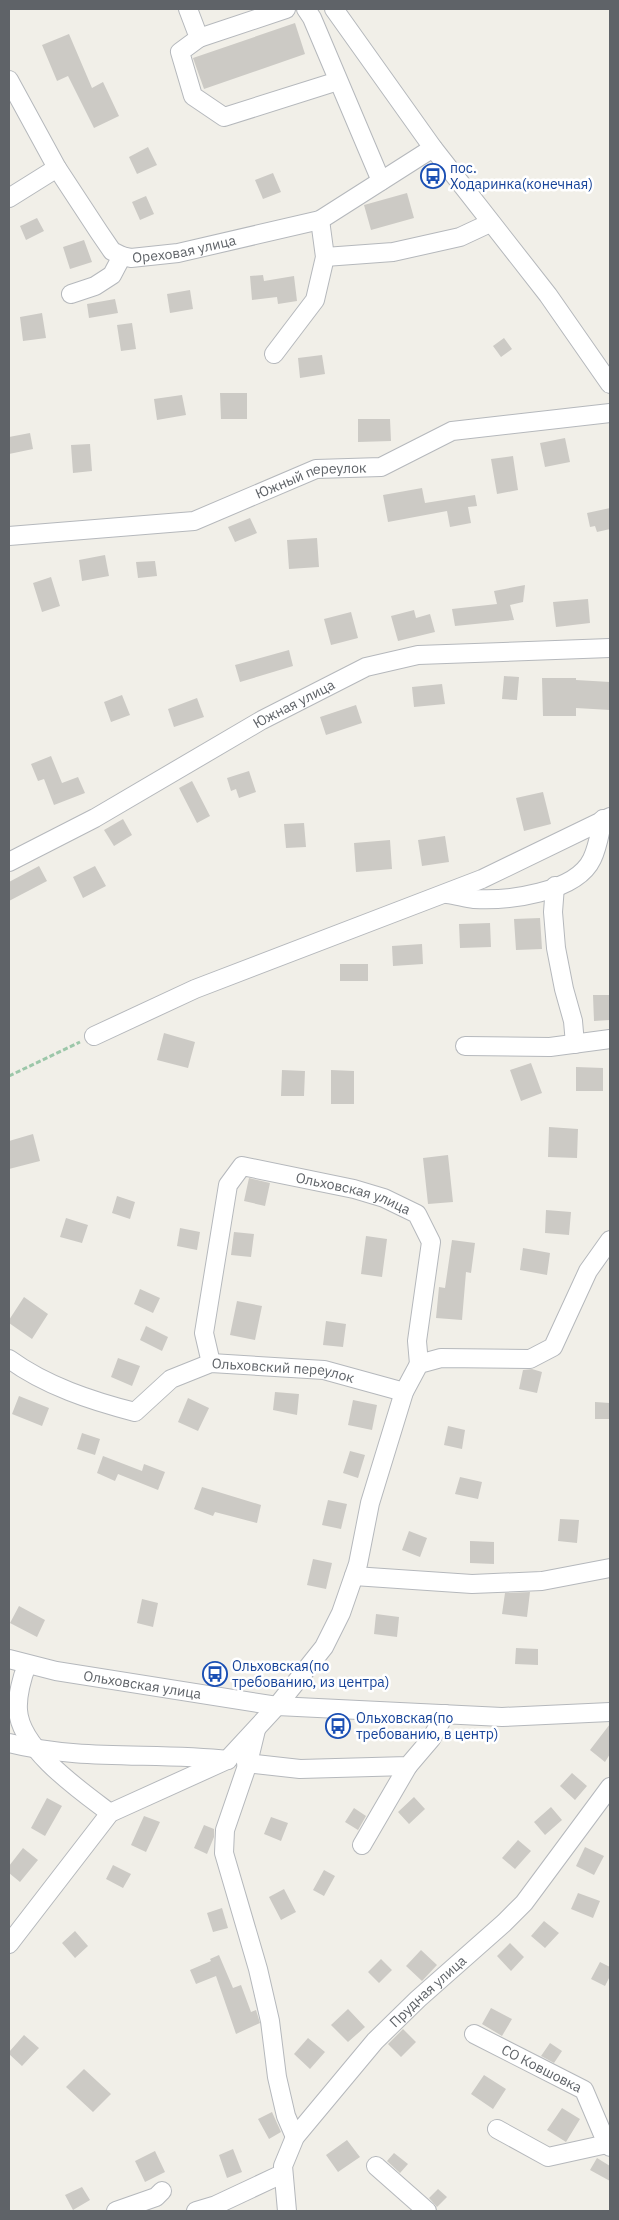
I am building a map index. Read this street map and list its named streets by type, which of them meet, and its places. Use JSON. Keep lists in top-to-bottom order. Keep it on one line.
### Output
{"streets":{"street":["Ореховая улица","Южный переулок","Южная улица","Ольховская улица","Ольховский переулок","Прудная улица","СО Ковшовка"]},"crossings":[["Ольховская улица","Ольховский переулок"]],"places":{"bus stop":["пос. Ходаринка(конечная)","Ольховская(по требованию, из центра)","Ольховская(по требованию, в центр)"]}}
